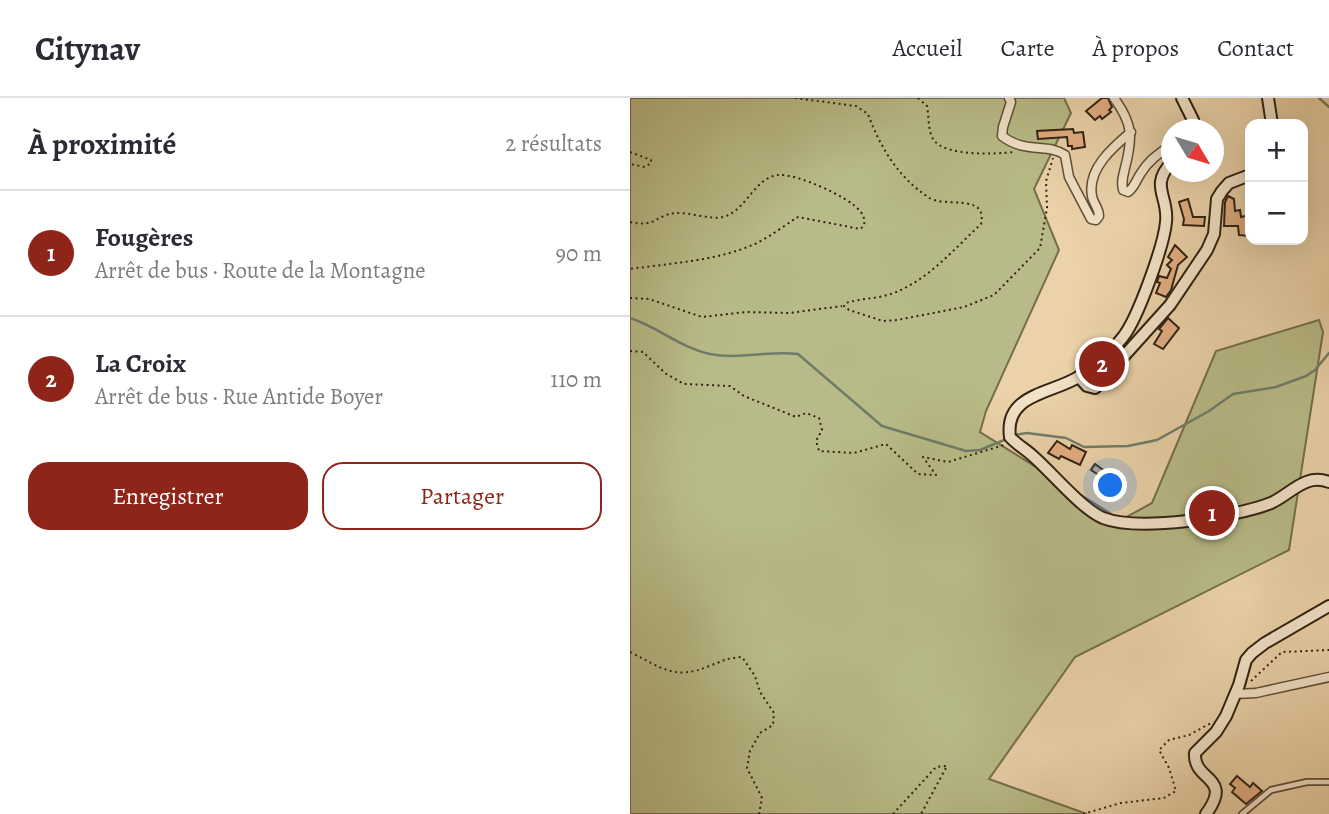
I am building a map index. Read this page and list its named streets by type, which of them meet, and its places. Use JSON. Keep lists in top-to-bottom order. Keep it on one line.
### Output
{"north":"bottom right","page":{"header":"Citynav","nav":["Accueil","Carte","À propos","Contact"],"heading":["À proximité","2 résultats"],"map_buttons":["+","−"],"list":[{"mark":"1","name":"Fougères","note":"Arrêt de bus · Route de la Montagne","value":"90 m"},{"mark":"2","name":"La Croix","note":"Arrêt de bus · Rue Antide Boyer","value":"110 m"}],"pins":["2","1"],"buttons":["Enregistrer","Partager"]}}
